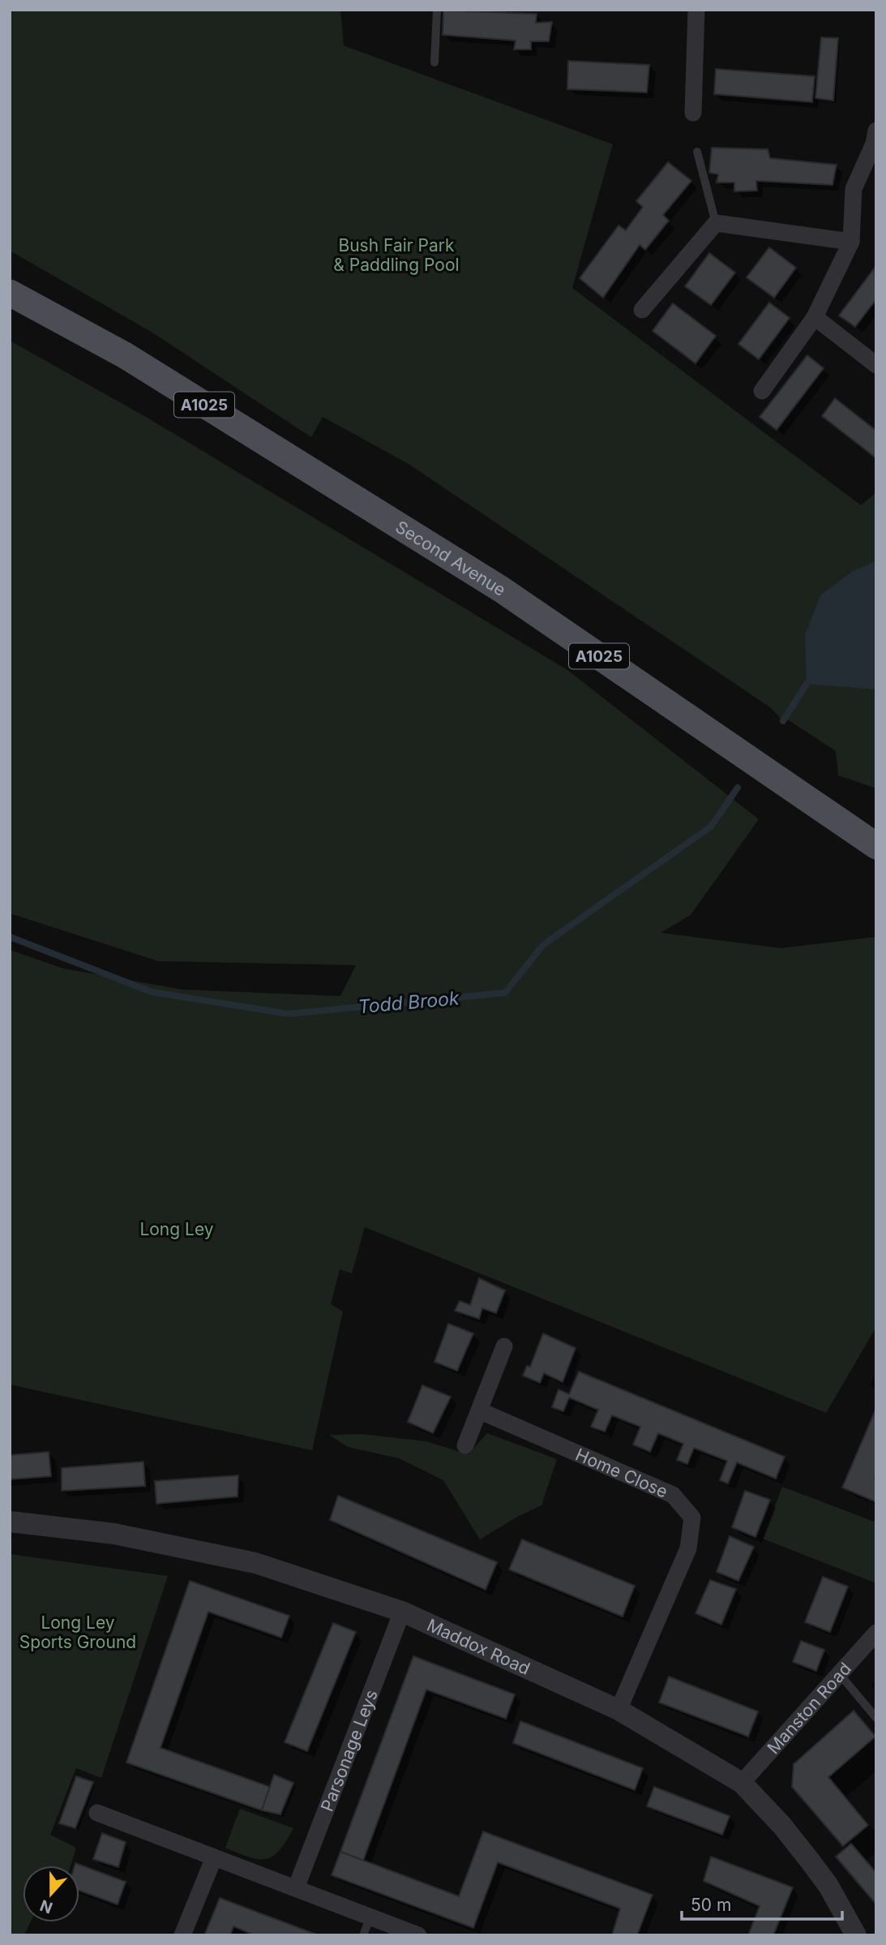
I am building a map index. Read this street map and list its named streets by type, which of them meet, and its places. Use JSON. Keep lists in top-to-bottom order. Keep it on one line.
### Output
{"streets":{"main road":["A1025","Second Avenue"],"street":["Home Close","Maddox Road","Manston Road","Parsonage Leys"]},"crossings":[["Home Close","Maddox Road"],["Maddox Road","Manston Road"],["Maddox Road","Parsonage Leys"]],"water":["Todd Brook"],"parks":["Bush Fair Park & Paddling Pool","Long Ley","Long Ley Sports Ground"],"scale_bar":"50 m","north":"bottom"}
